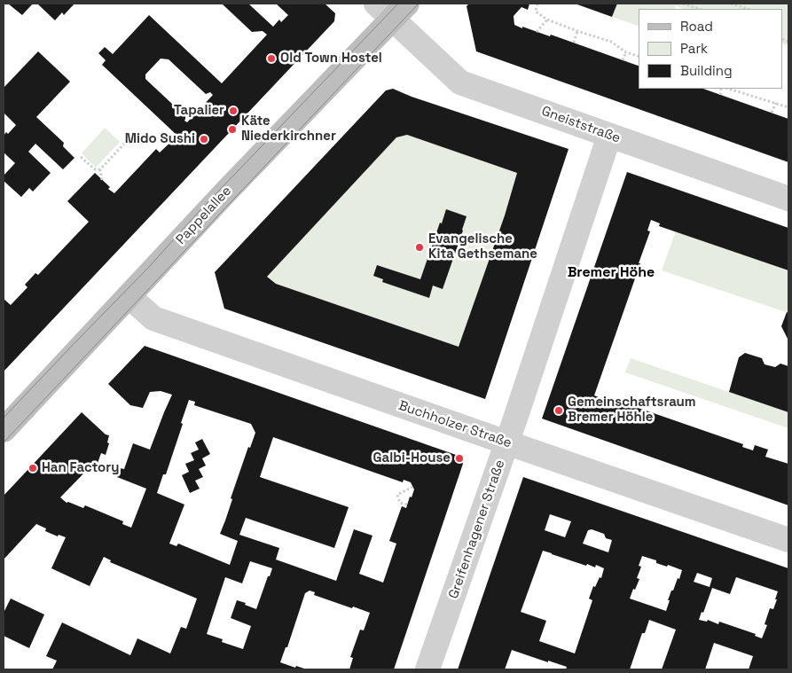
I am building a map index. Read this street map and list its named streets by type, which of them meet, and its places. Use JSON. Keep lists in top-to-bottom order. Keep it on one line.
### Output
{"streets":{"street":["Gneiststraße","Pappelallee","Buchholzer Straße","Greifenhagener Straße"]},"crossings":[["Gneiststraße","Pappelallee"],["Gneiststraße","Greifenhagener Straße"],["Pappelallee","Buchholzer Straße"],["Buchholzer Straße","Greifenhagener Straße"]],"districts":["Bremer Höhe"],"places":["Old Town Hostel","Tapalier","Käte Niederkirchner","Mido Sushi","Evangelische Kita Gethsemane","Gemeinschaftsraum Bremer Höhle","Galbi-House","Han Factory"],"legend":["Road","Park","Building"]}
